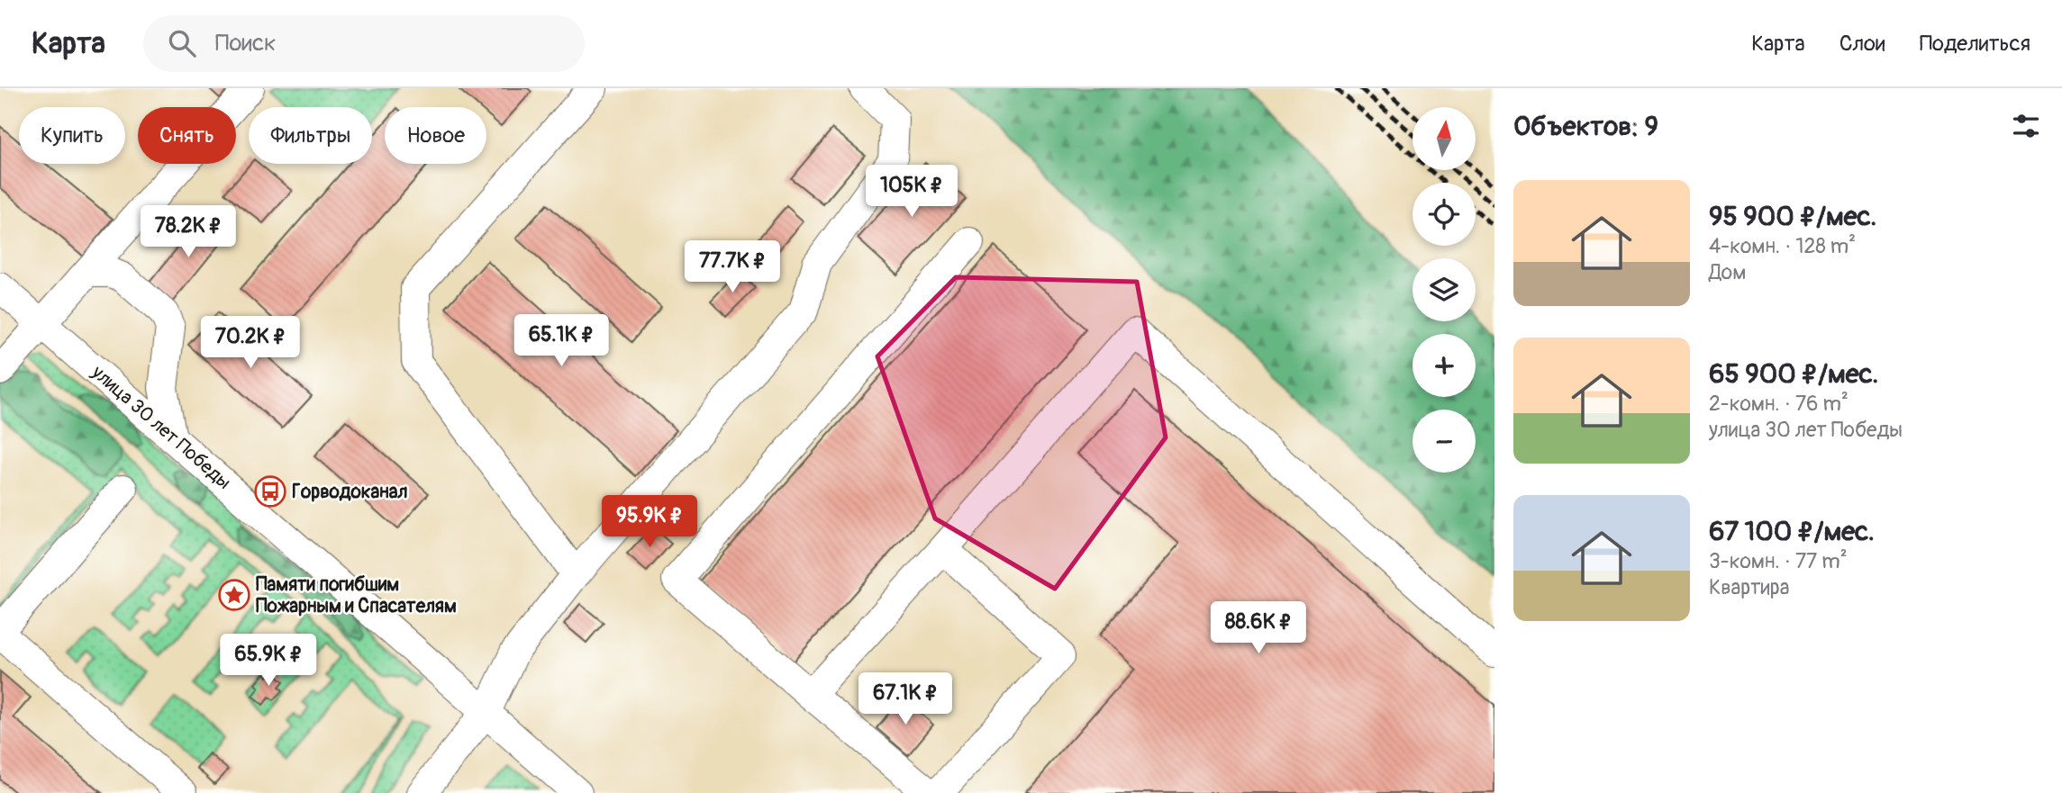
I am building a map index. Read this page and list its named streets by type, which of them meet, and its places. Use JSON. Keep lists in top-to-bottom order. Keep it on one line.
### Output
{"streets":{"street":["улица 30 лет Победы"]},"places":{"bus stop":["Горводоканал"],"place":["Памяти погибшим Пожарным и Спасателям"]},"north":"top","page":{"header":"Карта","search":"Поиск","nav":["Карта","Слои","Поделиться"],"heading":"Объектов: 9","map_buttons":["+","−"],"chip":["Купить","Снять","Фильтры","Новое"],"list":[{"name":"95 900 ₽/мес.","note":"4-комн. · 128 m² · Дом"},{"name":"65 900 ₽/мес.","note":"2-комн. · 76 m² · улица 30 лет Победы"},{"name":"67 100 ₽/мес.","note":"3-комн. · 77 m² · Квартира"}],"price":["105K ₽","78.2K ₽","77.7K ₽","65.1K ₽","70.2K ₽","95.9K ₽","88.6K ₽","65.9K ₽","67.1K ₽"]}}
